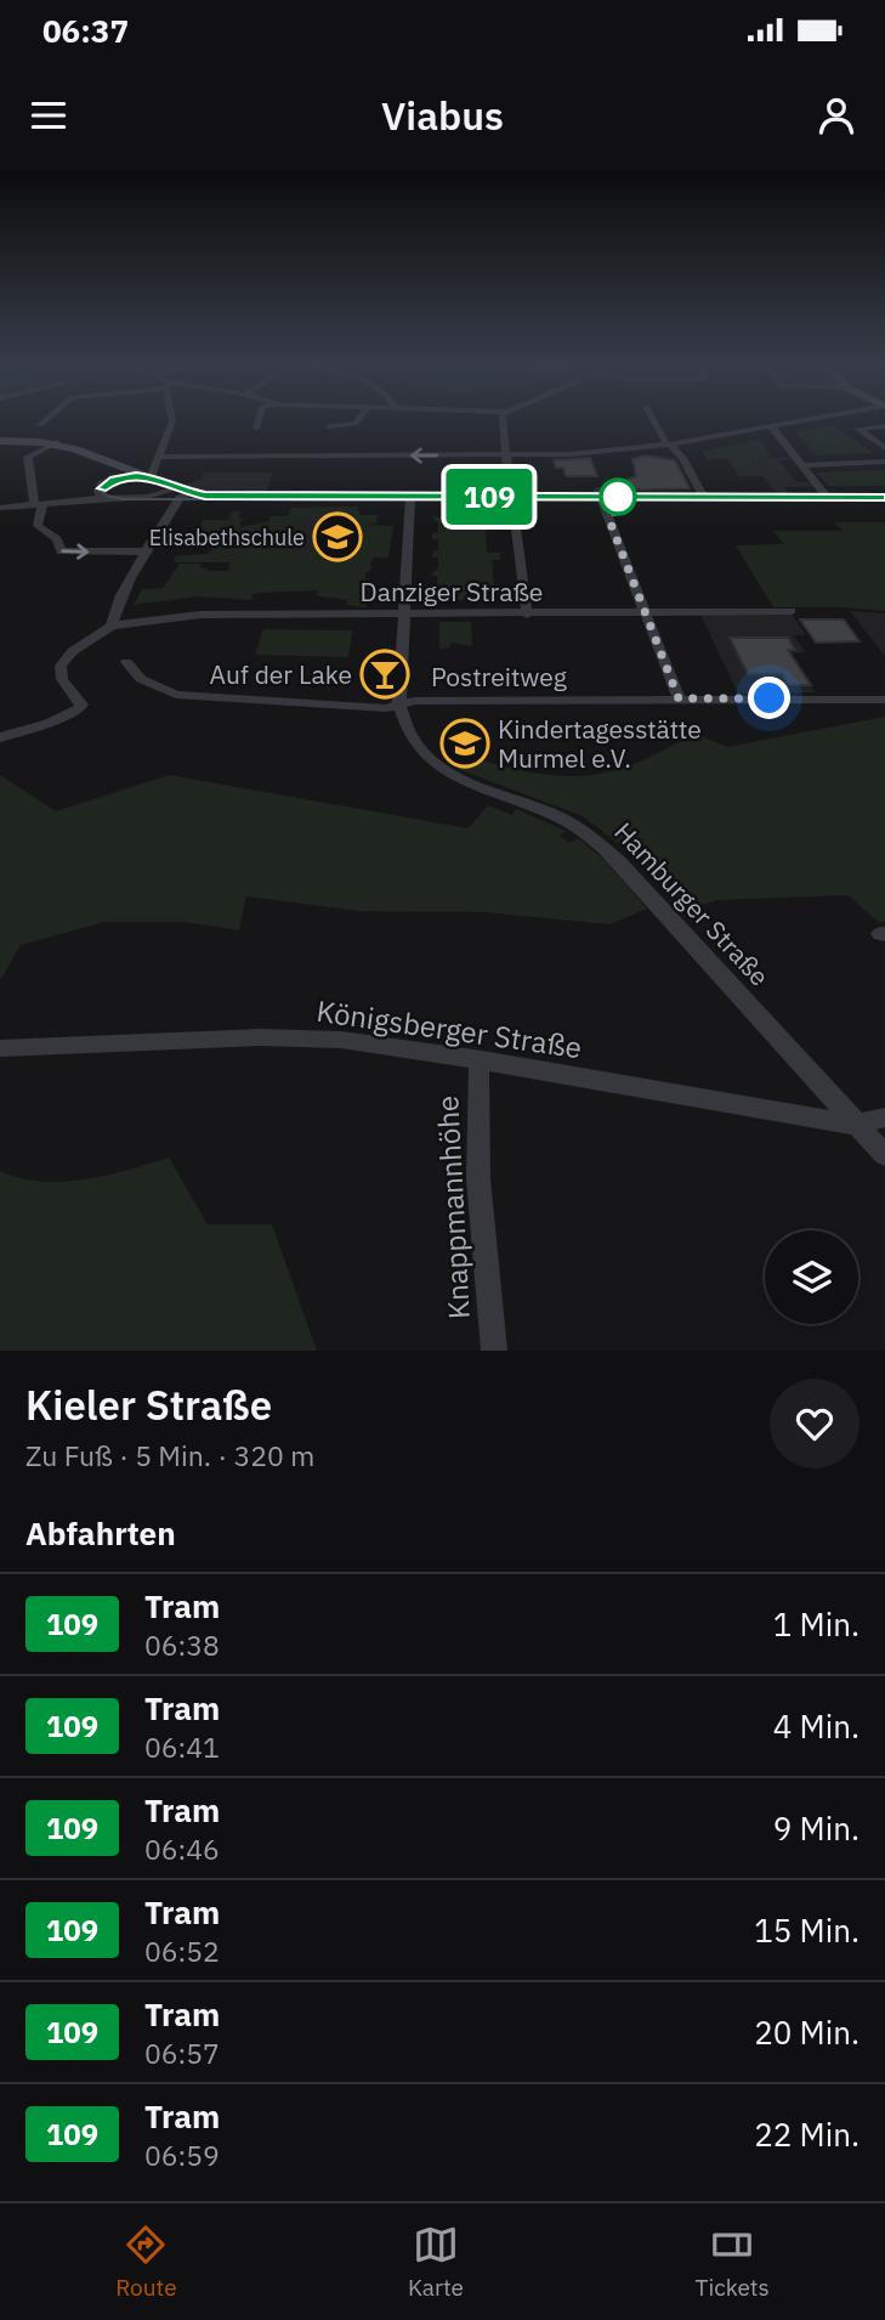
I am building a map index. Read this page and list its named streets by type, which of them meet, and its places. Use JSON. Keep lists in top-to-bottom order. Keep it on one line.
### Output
{"streets":{"street":["Danziger Straße","Postreitweg","Hamburger Straße","Königsberger Straße","Knappmannhöhe"]},"crossings":[["Danziger Straße","Hamburger Straße"],["Postreitweg","Hamburger Straße"],["Hamburger Straße","Königsberger Straße"],["Königsberger Straße","Knappmannhöhe"]],"places":{"school or university":["Elisabethschule","Kindertagesstätte Murmel e.V."],"bar":["Auf der Lake"]},"lines":["tram line 109"],"page":{"status":"06:37","header":"Viabus","on_map":"109","heading":[["Kieler Straße","Zu Fuß · 5 Min. · 320 m"],"Abfahrten"],"list":[{"mark":"109","name":"Tram","note":"06:38","value":"1 Min."},{"mark":"109","name":"Tram","note":"06:41","value":"4 Min."},{"mark":"109","name":"Tram","note":"06:46","value":"9 Min."},{"mark":"109","name":"Tram","note":"06:52","value":"15 Min."},{"mark":"109","name":"Tram","note":"06:57","value":"20 Min."},{"mark":"109","name":"Tram","note":"06:59","value":"22 Min."}],"tabs":["Route","Karte","Tickets"]}}
